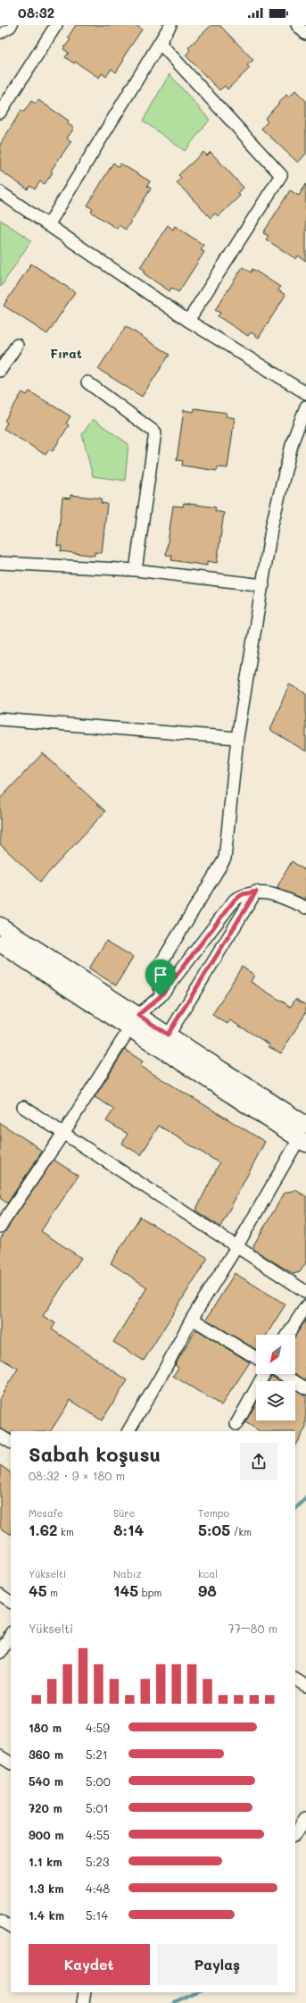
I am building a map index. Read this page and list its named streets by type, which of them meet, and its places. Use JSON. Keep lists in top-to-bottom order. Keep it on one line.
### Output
{"districts":["Fırat"],"north":"bottom left","page":{"status":"08:32","heading":["Sabah koşusu","08:32 · 9 × 180 m"],"stats":[["Mesafe","1.62 km"],["Süre","8:14"],["Tempo","5:05 /km"],["Yükselti","45 m"],["Nabız","145 bpm"],["kcal","98"]],"chart":["Yükselti","77–80 m"],"list":[{"name":"180 m","note":"4:59"},{"name":"360 m","note":"5:21"},{"name":"540 m","note":"5:00"},{"name":"720 m","note":"5:01"},{"name":"900 m","note":"4:55"},{"name":"1.1 km","note":"5:23"},{"name":"1.3 km","note":"4:48"},{"name":"1.4 km","note":"5:14"}],"buttons":["Kaydet","Paylaş"]}}
